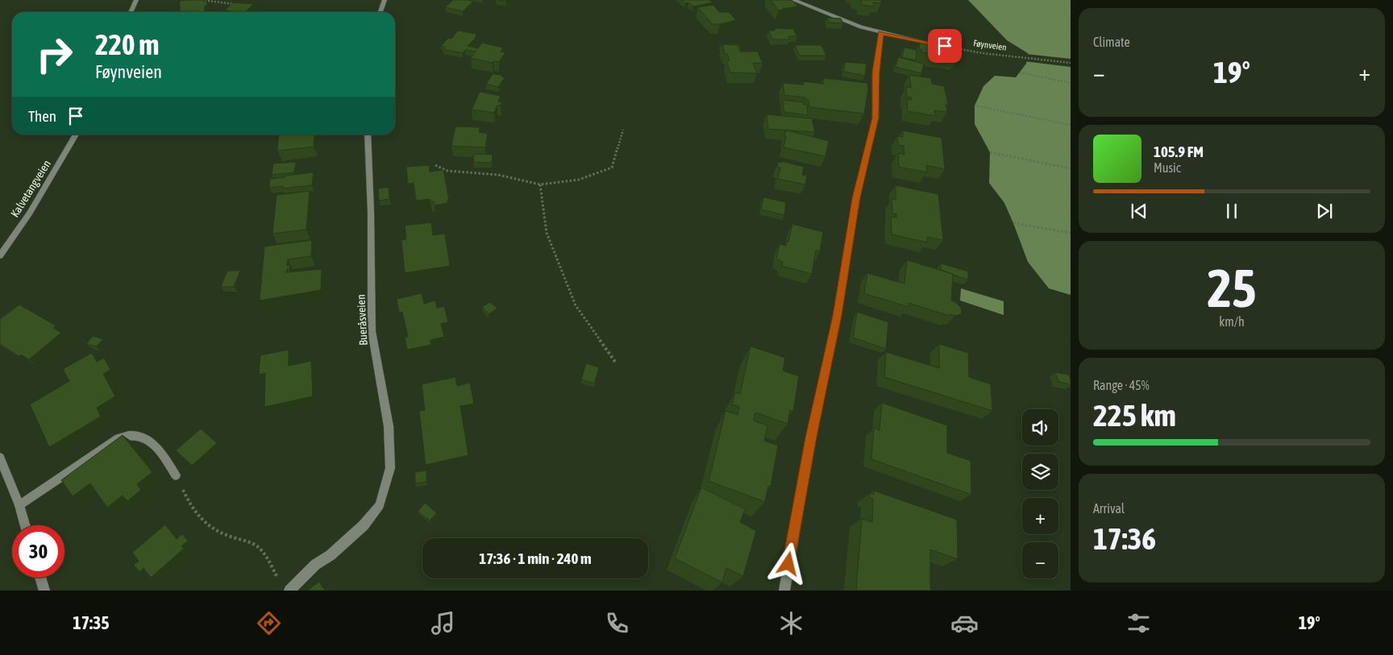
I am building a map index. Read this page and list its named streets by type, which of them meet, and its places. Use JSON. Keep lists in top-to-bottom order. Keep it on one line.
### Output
{"streets":{"street":["Kalvetangveien","Bueråsveien"],"path":["Føynveien"]},"page":{"tile":["Climate",["25","km/h"],["Range · 45%","225 km"],["Arrival","17:36"]],"turn":["220 m","Føynveien"],"heat":["−","19°","+"],"then":"Then","song":["105.9 FM","Music"],"map_buttons":["+","−"],"limit":"30","trip":"17:36 · 1 min · 240 m","tabs":["17:35","19°"]}}
